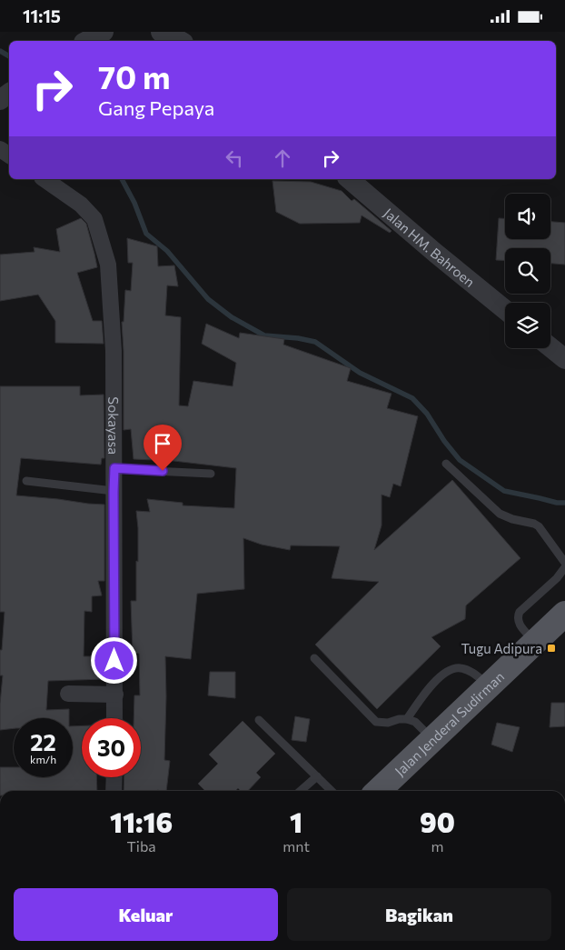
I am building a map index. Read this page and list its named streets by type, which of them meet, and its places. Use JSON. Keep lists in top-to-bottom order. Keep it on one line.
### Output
{"streets":{"main road":["Jalan Jenderal Sudirman"],"street":["Jalan HM. Bahroen","Sokayasa"]},"places":{"transit":["Tugu Adipura"]},"page":{"status":"11:15","turn":["70 m","Gang Pepaya"],"speed":"22 km/h","limit":"30","eta":["11:16","Tiba","1","mnt","90","m"],"buttons":["Keluar","Bagikan"]}}
